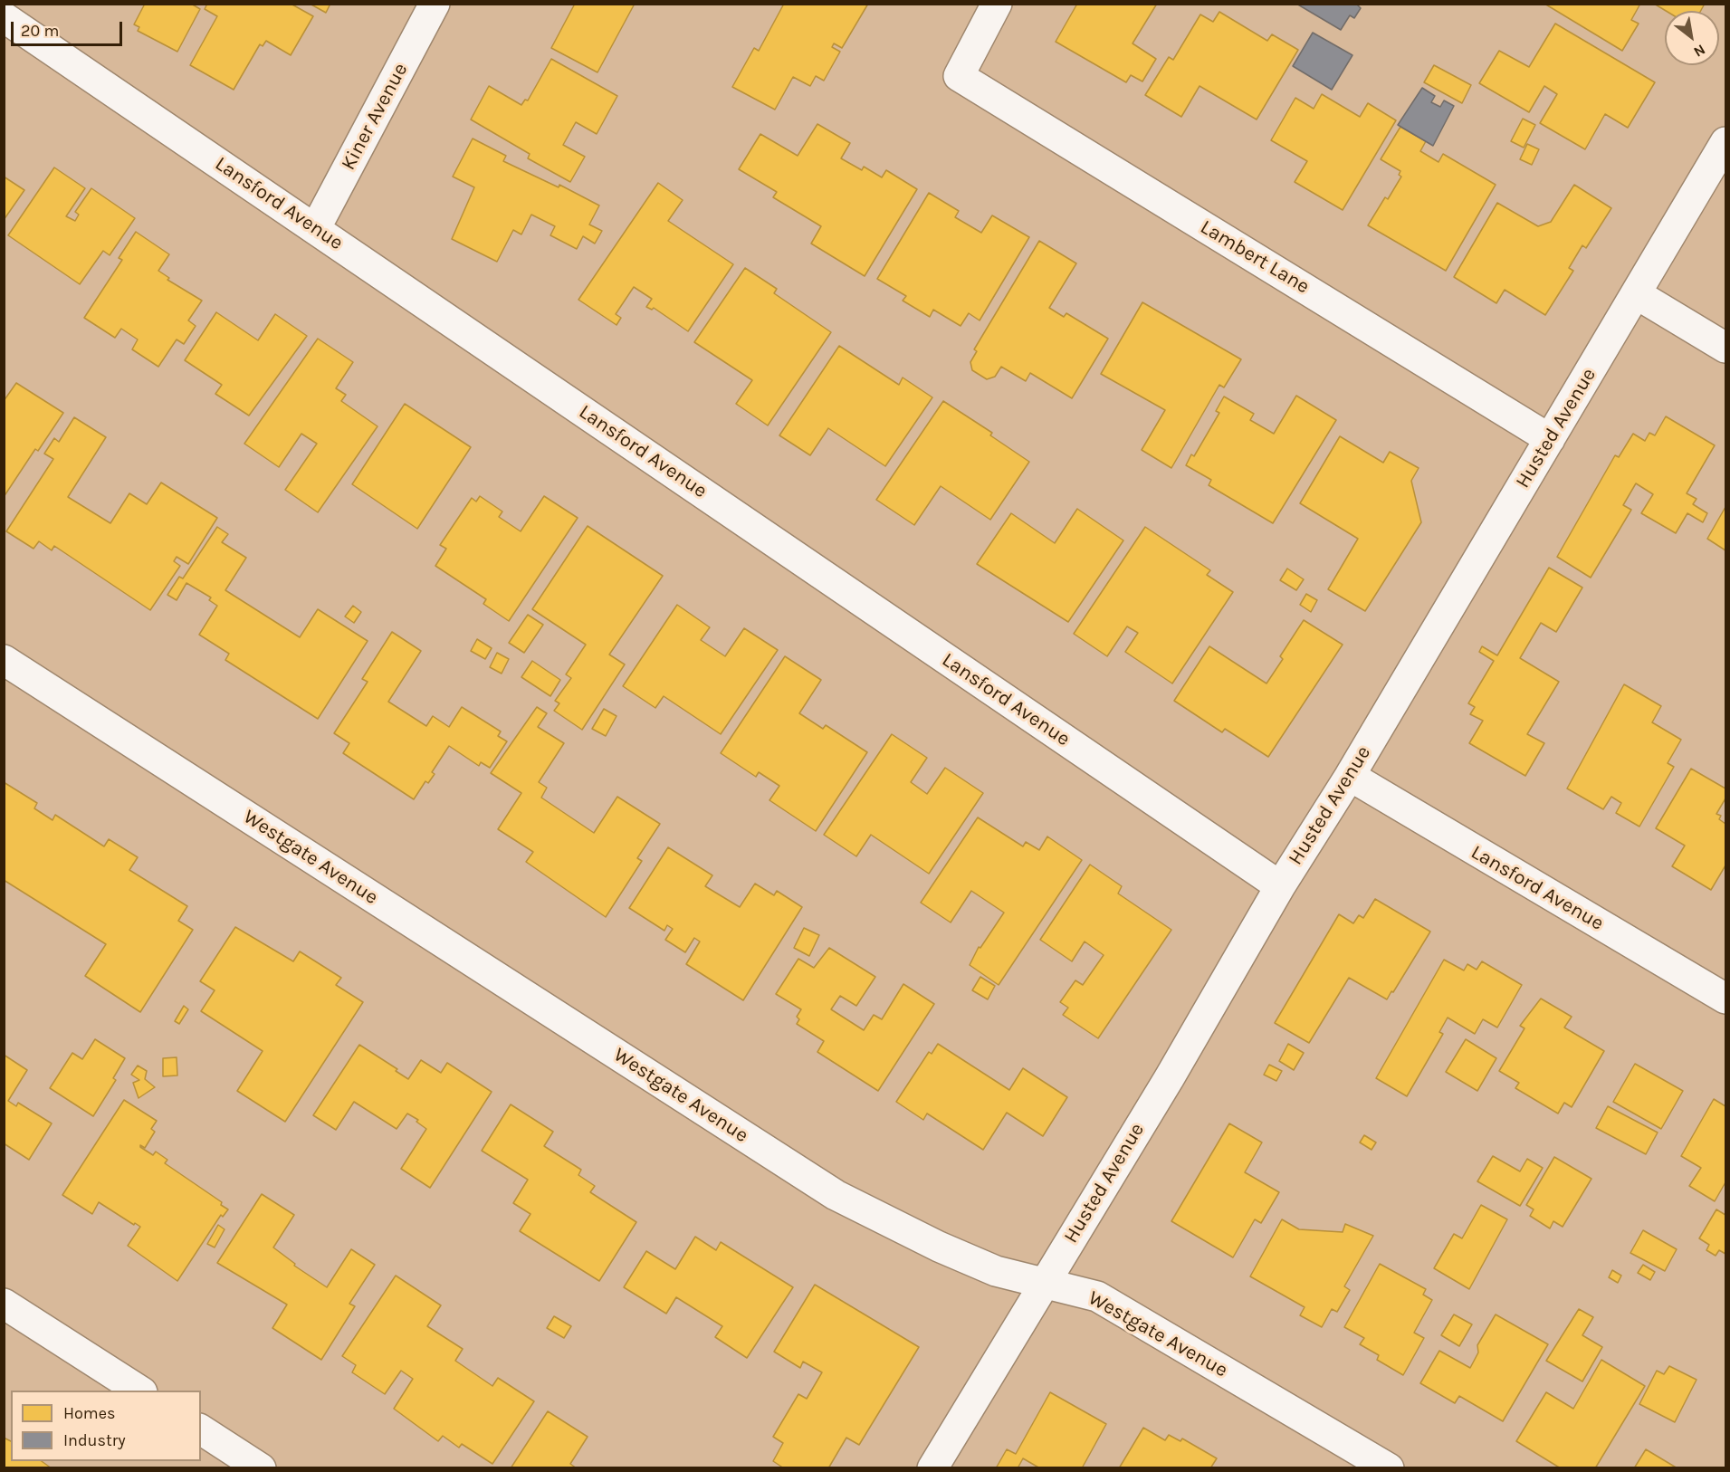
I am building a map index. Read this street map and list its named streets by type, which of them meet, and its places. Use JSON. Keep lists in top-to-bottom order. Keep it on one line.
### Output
{"streets":{"street":["Kiner Avenue","Lansford Avenue","Lambert Lane","Husted Avenue","Westgate Avenue"]},"crossings":[["Kiner Avenue","Lansford Avenue"],["Lansford Avenue","Husted Avenue"],["Lambert Lane","Husted Avenue"],["Husted Avenue","Westgate Avenue"]],"legend":["Homes","Industry"],"scale_bar":"20 m","north":"bottom right"}
